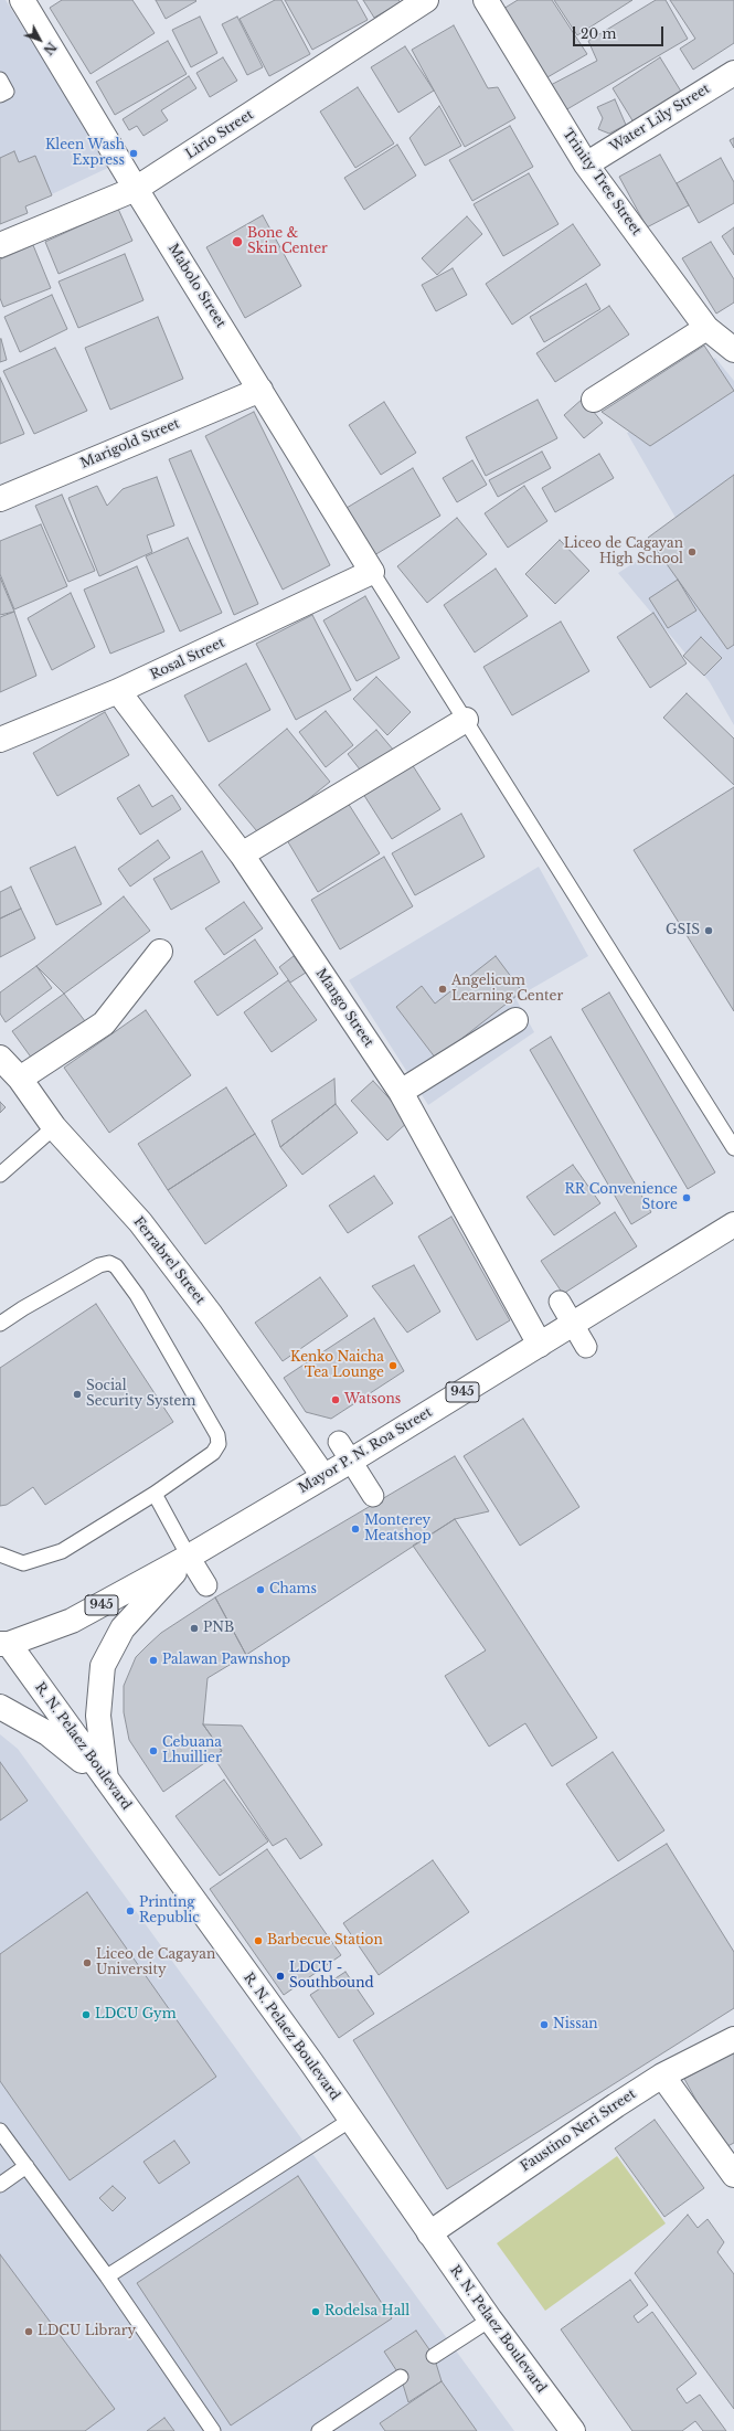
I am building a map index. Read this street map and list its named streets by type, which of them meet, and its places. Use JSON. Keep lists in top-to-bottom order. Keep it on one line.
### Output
{"streets":{"street":["Water Lily Street","Lirio Street","Trinity Tree Street","Mabolo Street","Marigold Street","Rosal Street","Mango Street","Ferrabrel Street","945","Mayor P. N. Roa Street","R. N. Pelaez Boulevard","Faustino Neri Street"]},"crossings":[["Water Lily Street","Trinity Tree Street"],["Lirio Street","Mabolo Street"],["Mabolo Street","Marigold Street"],["Mabolo Street","Rosal Street"],["Rosal Street","Mango Street"],["Mango Street","Mayor P. N. Roa Street"],["Ferrabrel Street","Mayor P. N. Roa Street"],["Mayor P. N. Roa Street","R. N. Pelaez Boulevard"],["R. N. Pelaez Boulevard","Faustino Neri Street"]],"places":["Kleen Wash Express","Bone & Skin Center","Liceo de Cagayan High School","GSIS","Angelicum Learning Center","RR Convenience Store","Kenko Naicha Tea Lounge","Social Security System","Watsons","Monterey Meatshop","Chams","PNB","Palawan Pawnshop","Cebuana Lhuillier","Printing Republic","Barbecue Station","Liceo de Cagayan University","LDCU - Southbound","LDCU Gym","Nissan","Rodelsa Hall","LDCU Library"],"scale_bar":"20 m","north":"bottom right"}
